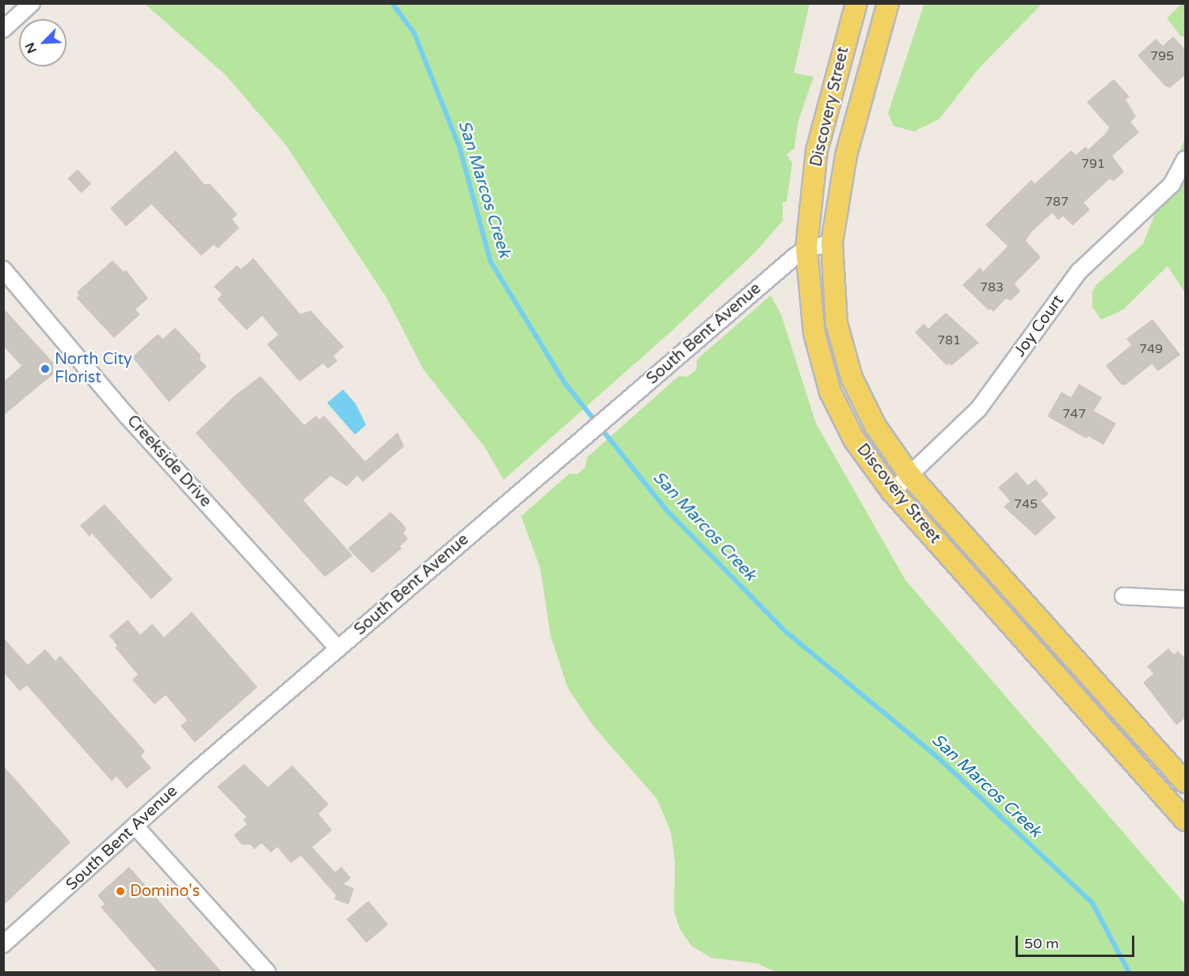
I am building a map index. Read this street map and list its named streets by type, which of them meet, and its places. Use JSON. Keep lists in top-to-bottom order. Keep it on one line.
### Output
{"streets":{"main road":["Discovery Street"],"street":["Joy Court","South Bent Avenue","Creekside Drive"]},"crossings":[["Discovery Street","Joy Court"],["Discovery Street","South Bent Avenue"],["South Bent Avenue","Creekside Drive"]],"water":["San Marcos Creek"],"places":["North City Florist","Domino's"],"house_numbers":["795","791","787","783","781","749","747","745"],"scale_bar":"50 m","north":"bottom left"}
